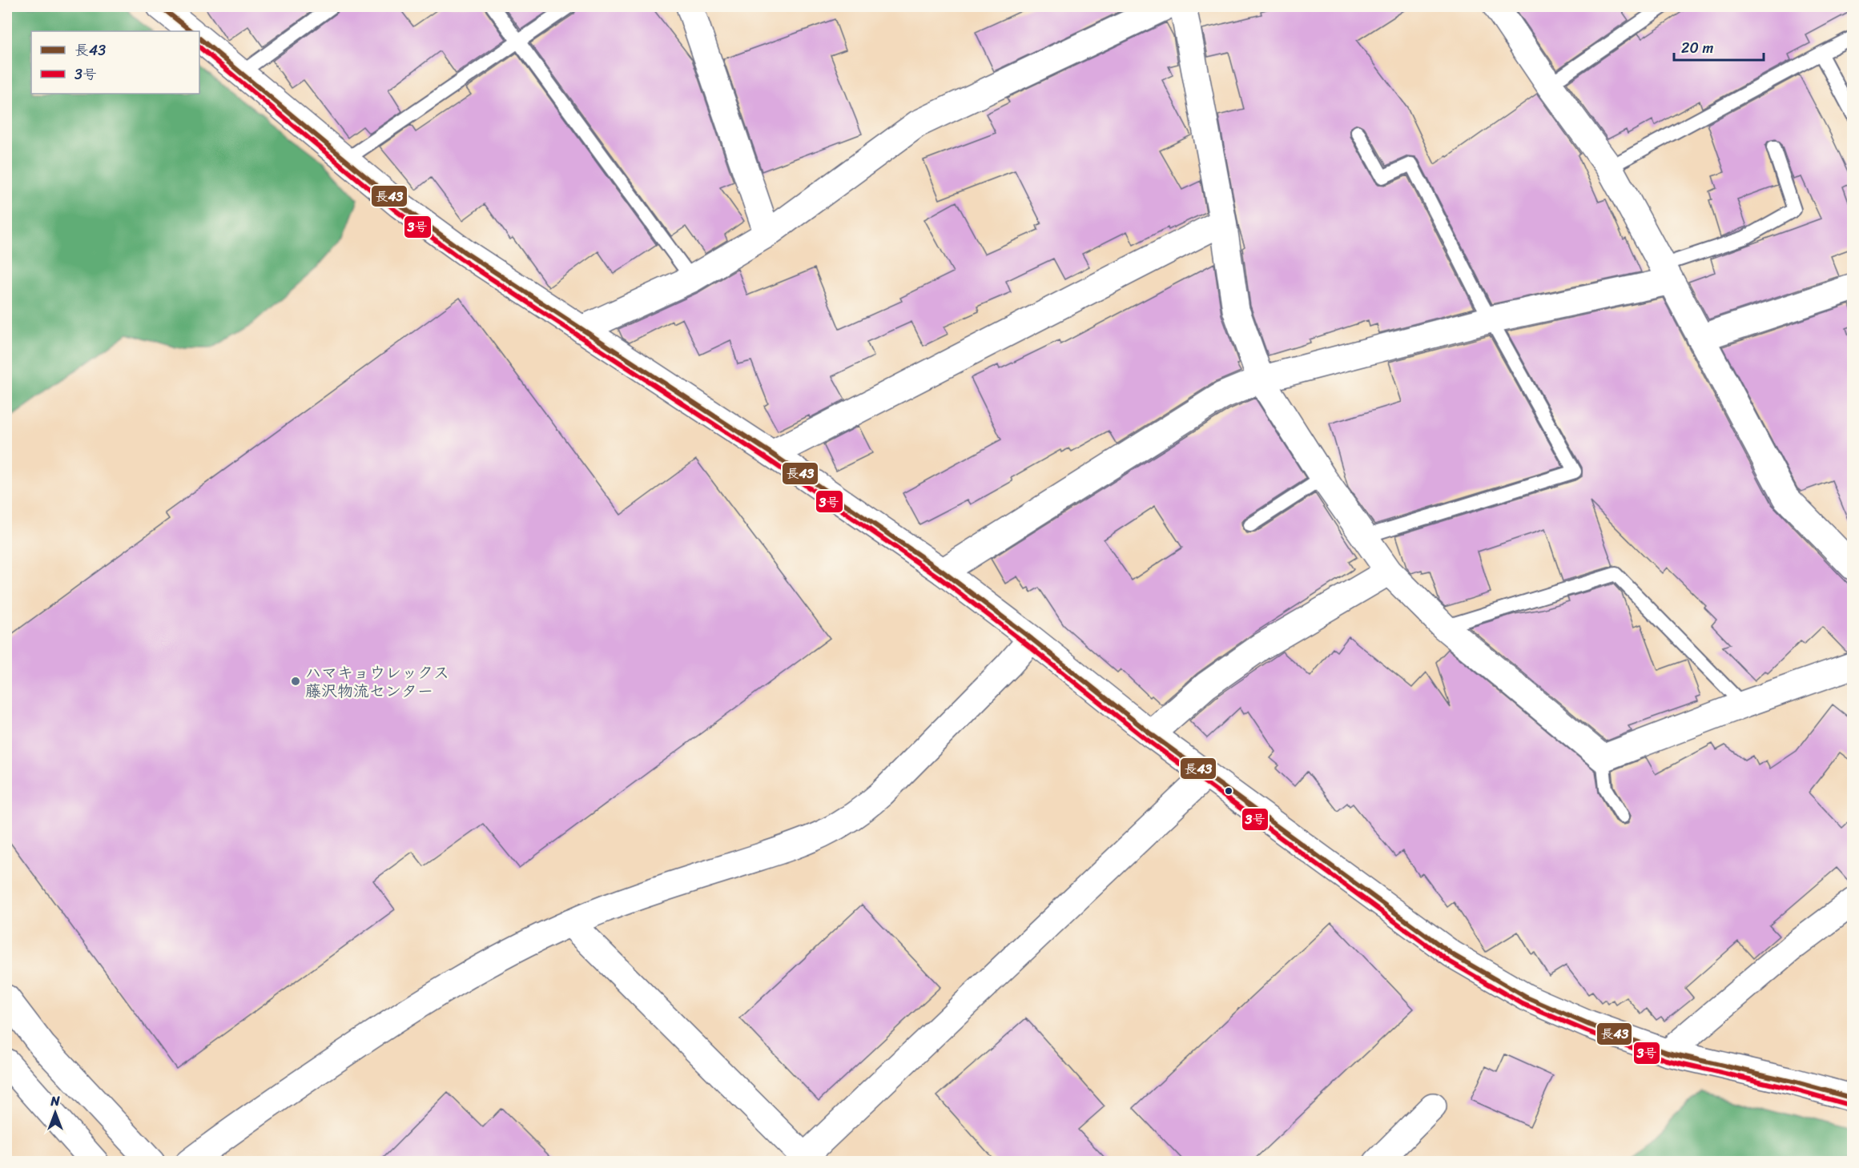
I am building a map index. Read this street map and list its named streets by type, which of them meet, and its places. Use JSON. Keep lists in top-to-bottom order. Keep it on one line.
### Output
{"places":["ハマキョウレックス 藤沢物流センター"],"lines":["transit line 長43","transit line 3号"],"legend":["長43","3号"],"scale_bar":"20 m","north":"top"}
